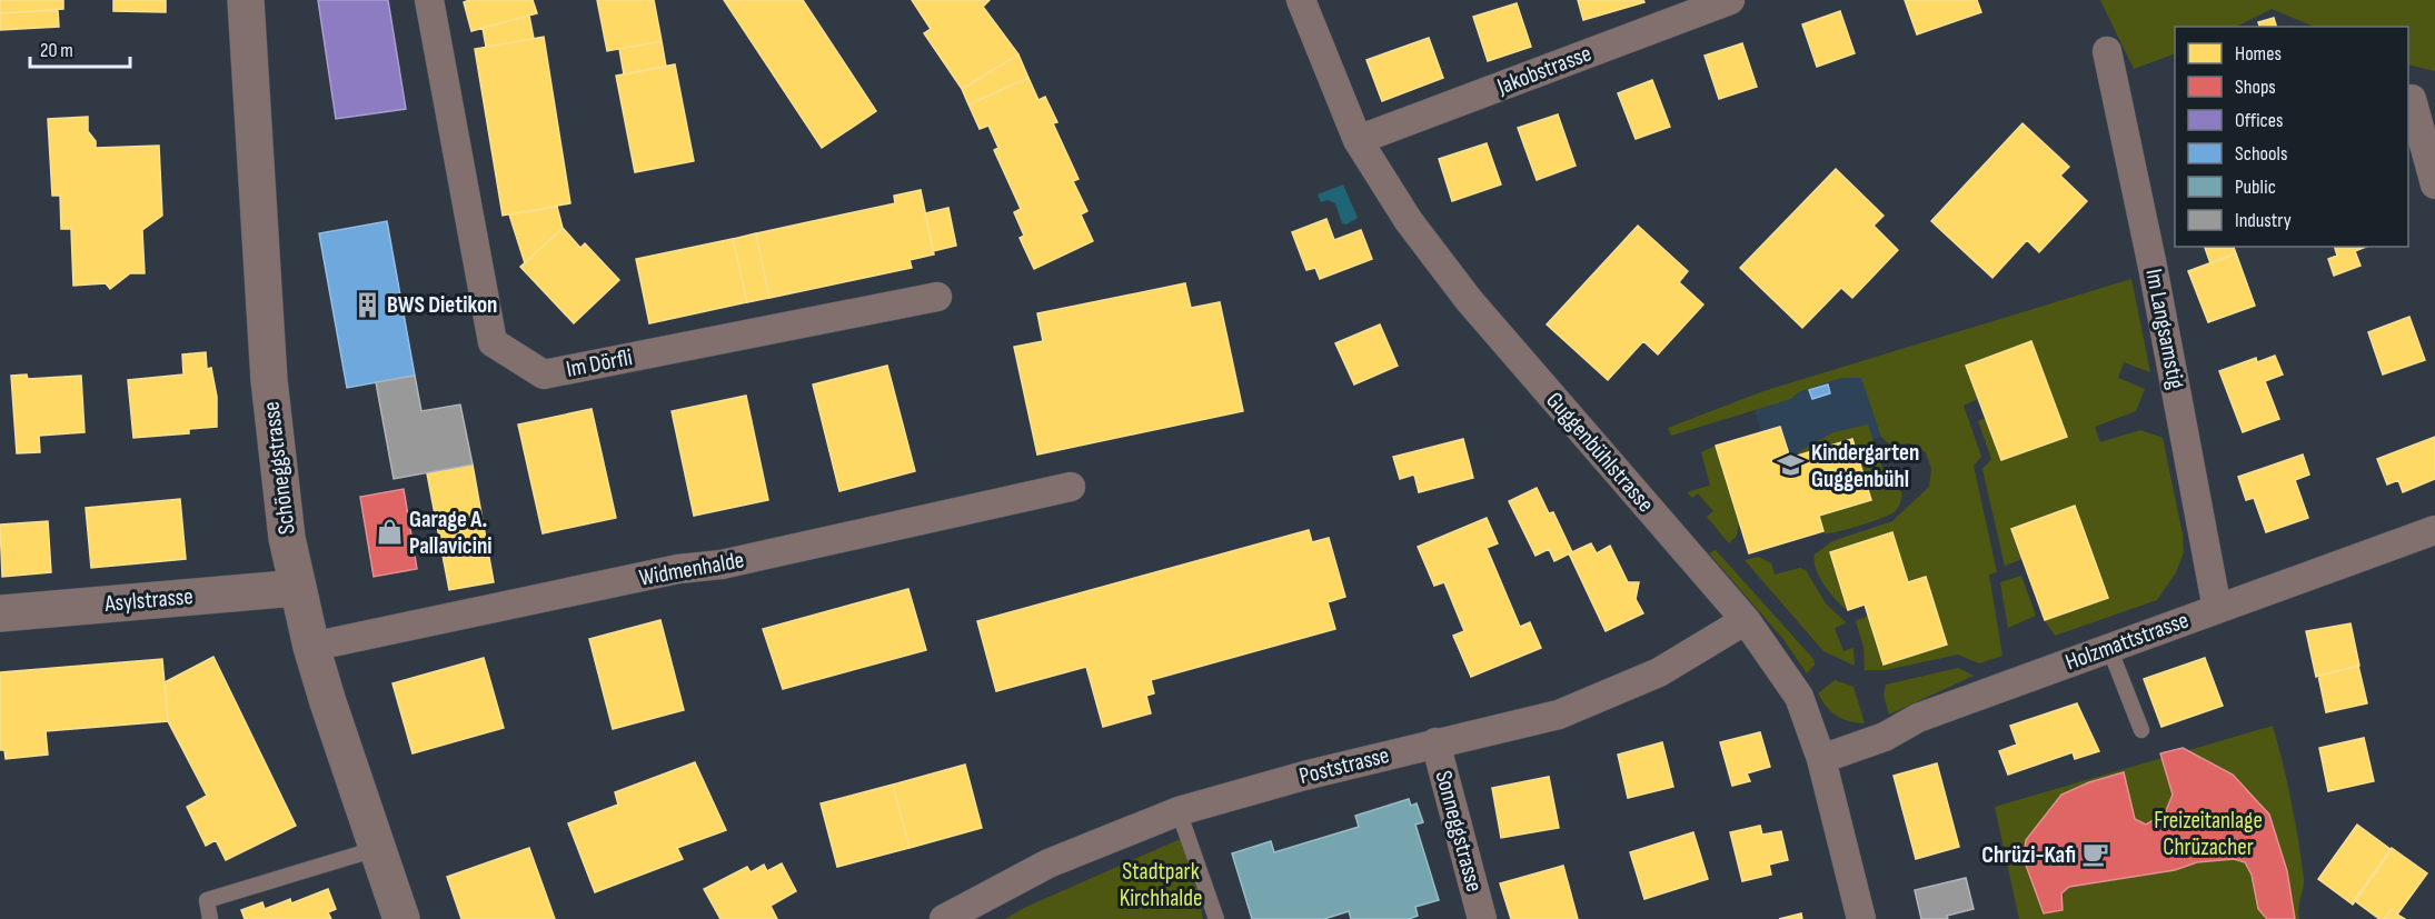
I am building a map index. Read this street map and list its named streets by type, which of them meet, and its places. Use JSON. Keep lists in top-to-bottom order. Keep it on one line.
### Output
{"streets":{"street":["Jakobstrasse","Im Langsamstig","Im Dörfli","Guggenbühlstrasse","Schöneggstrasse","Widmenhalde","Asylstrasse","Holzmattstrasse","Poststrasse","Sonneggstrasse"]},"crossings":[["Jakobstrasse","Guggenbühlstrasse"],["Im Langsamstig","Holzmattstrasse"],["Guggenbühlstrasse","Holzmattstrasse"],["Guggenbühlstrasse","Poststrasse"],["Schöneggstrasse","Widmenhalde"],["Schöneggstrasse","Asylstrasse"],["Poststrasse","Sonneggstrasse"]],"parks":["Freizeitanlage Chrüzacher","Stadtpark Kirchhalde"],"places":{"building":["BWS Dietikon"],"school or university":["Kindergarten Guggenbühl"],"shop":["Garage A. Pallavicini"],"cafe":["Chrüzi-Kafi"]},"legend":["Homes","Shops","Offices","Schools","Public","Industry"],"scale_bar":"20 m"}
